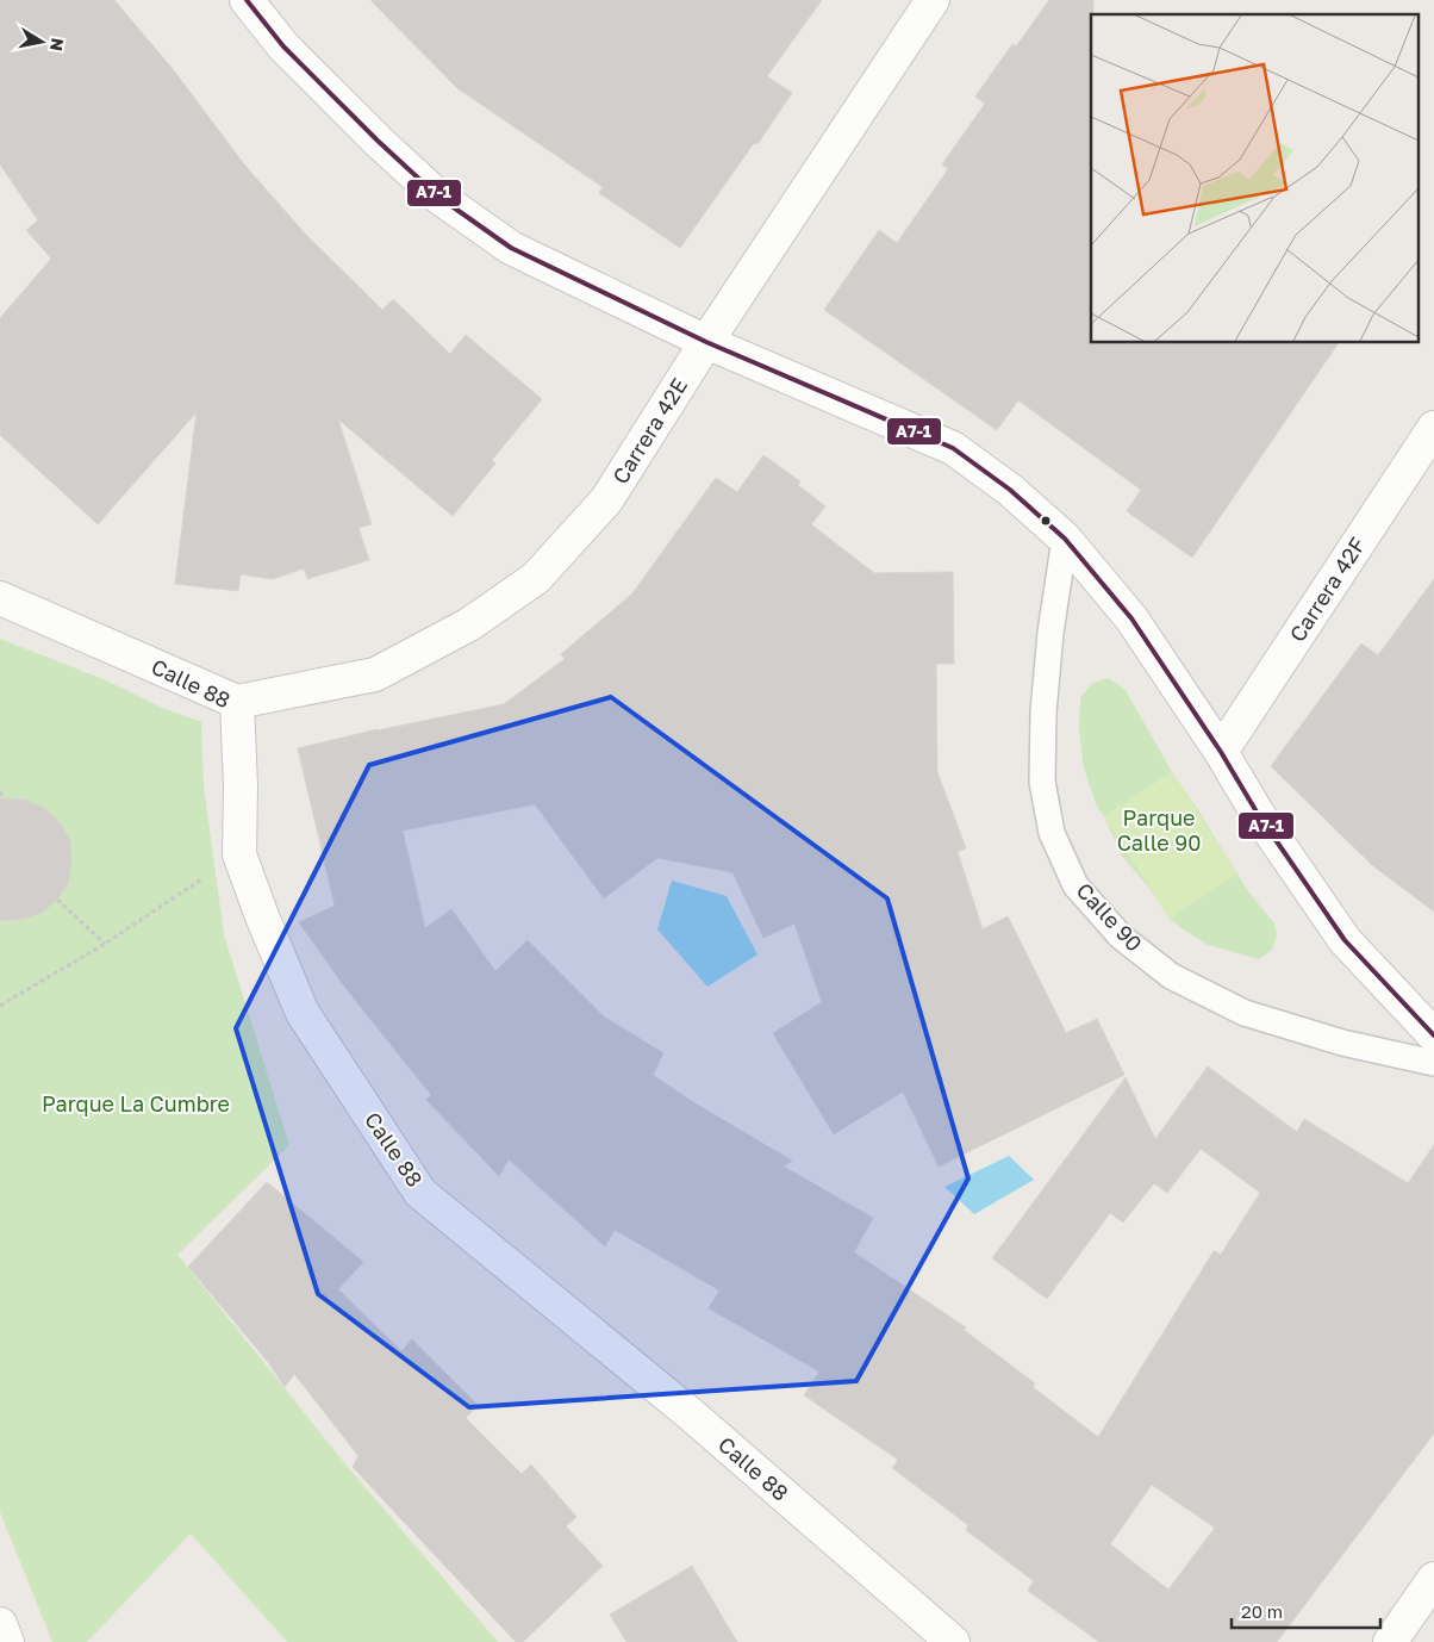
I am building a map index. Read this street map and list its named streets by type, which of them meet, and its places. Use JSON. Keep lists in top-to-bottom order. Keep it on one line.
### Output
{"streets":{"street":["Carrera 42E","Carrera 42F","Calle 88"],"lane":["Calle 90"]},"crossings":[["Carrera 42E","Calle 88"]],"parks":["Parque Calle 90","Parque La Cumbre"],"lines":["transit line A7-1"],"scale_bar":"20 m","north":"right"}
